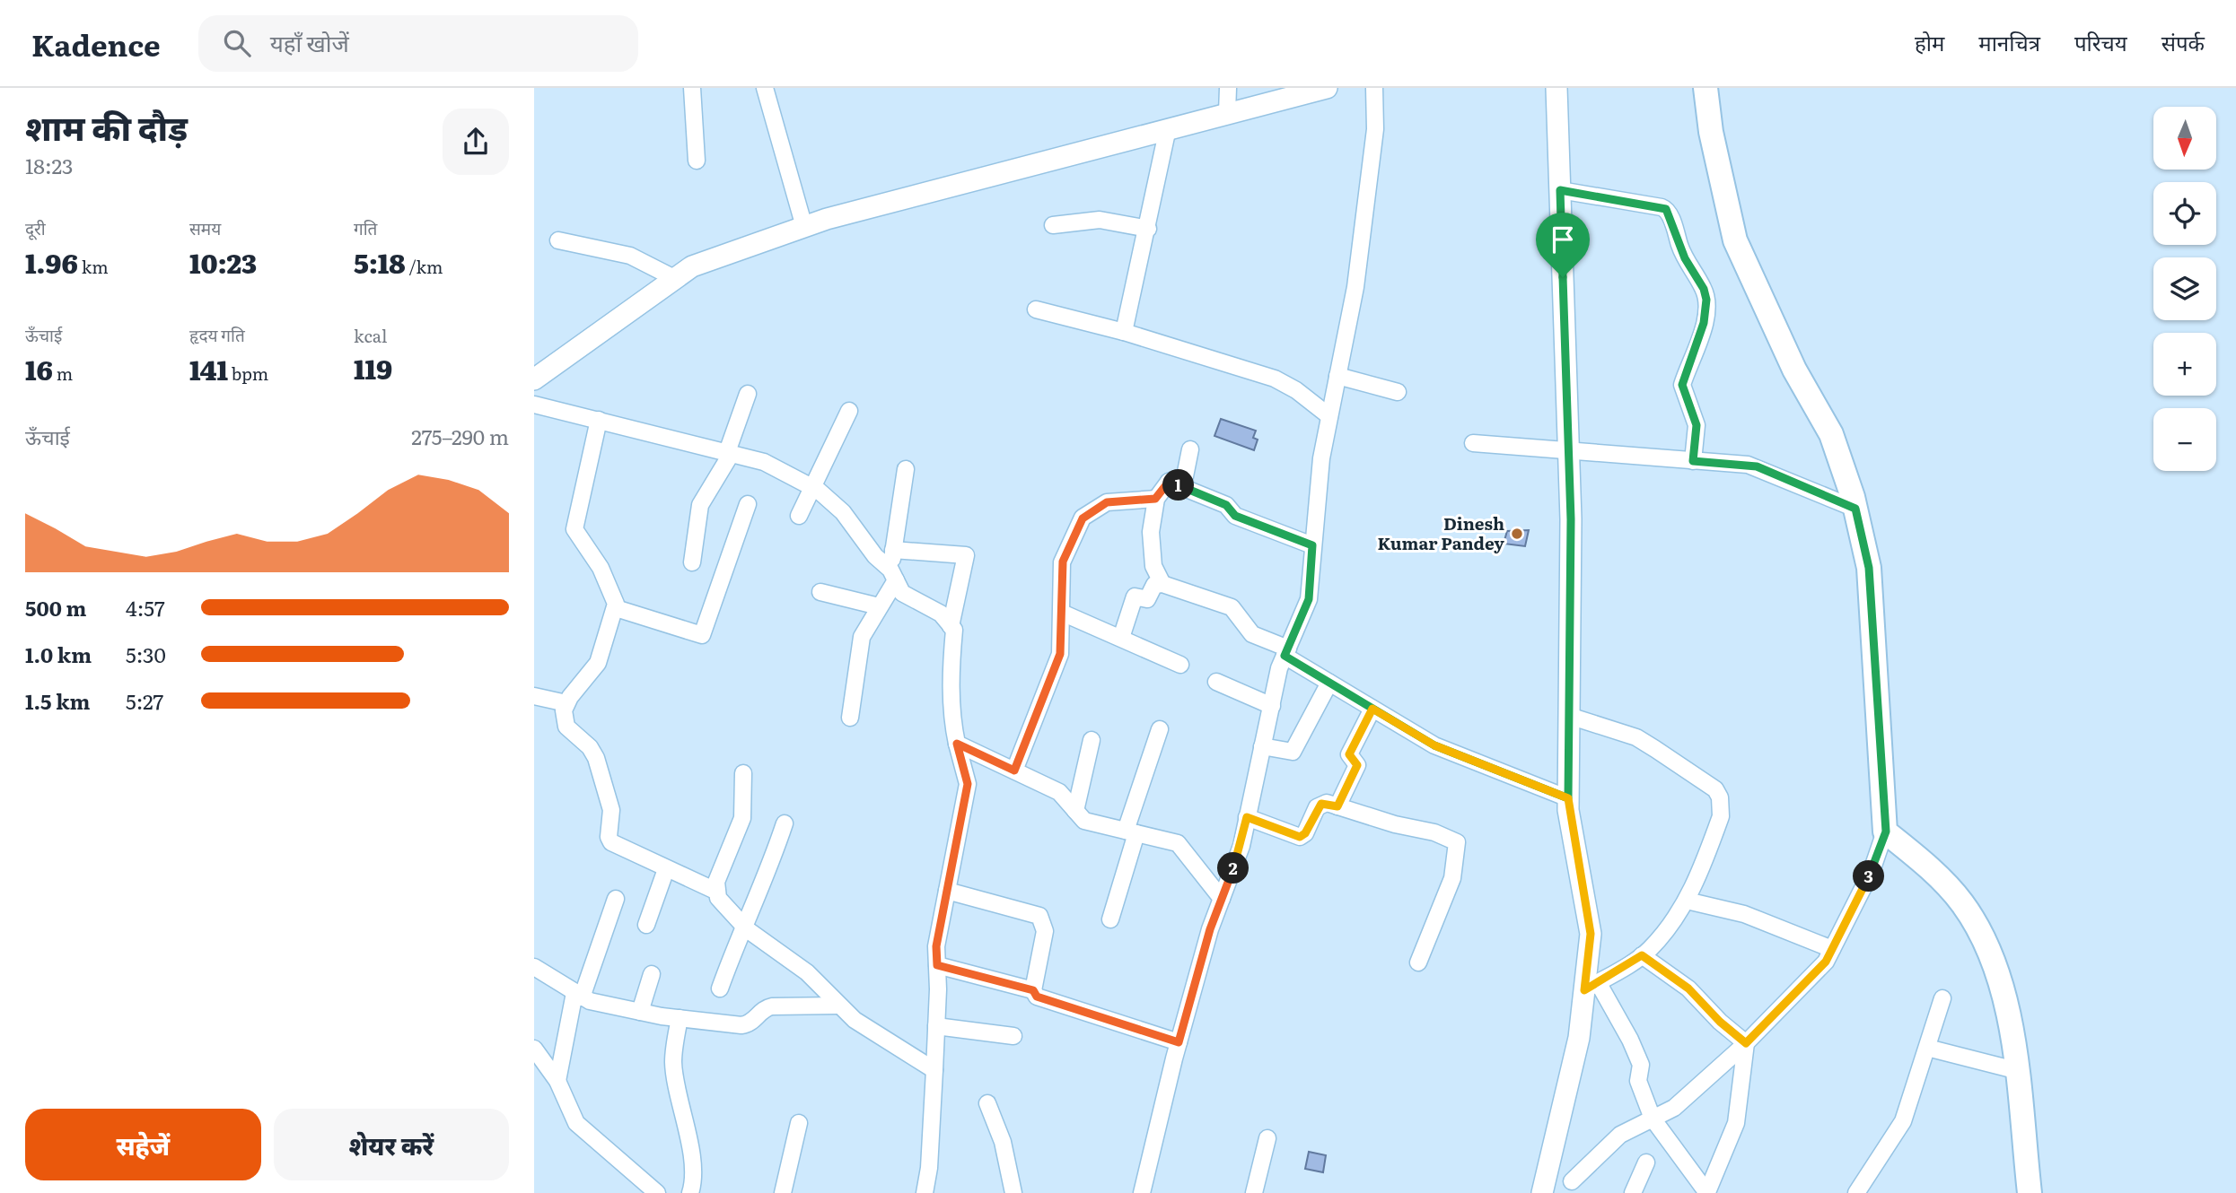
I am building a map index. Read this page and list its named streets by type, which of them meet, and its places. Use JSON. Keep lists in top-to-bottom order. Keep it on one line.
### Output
{"places":["Dinesh Kumar Pandey"],"north":"bottom","page":{"header":"Kadence","search":"यहाँ खोजें","nav":["होम","मानचित्र","परिचय","संपर्क"],"heading":["शाम की दौड़","18:23"],"map_buttons":["+","−"],"stats":[["दूरी","1.96 km"],["समय","10:23"],["गति","5:18 /km"],["ऊँचाई","16 m"],["हृदय गति","141 bpm"],["kcal","119"]],"chart":["ऊँचाई","275–290 m"],"pins":["1","2","3"],"list":[{"name":"500 m","note":"4:57"},{"name":"1.0 km","note":"5:30"},{"name":"1.5 km","note":"5:27"}],"buttons":["सहेजें","शेयर करें"]}}
